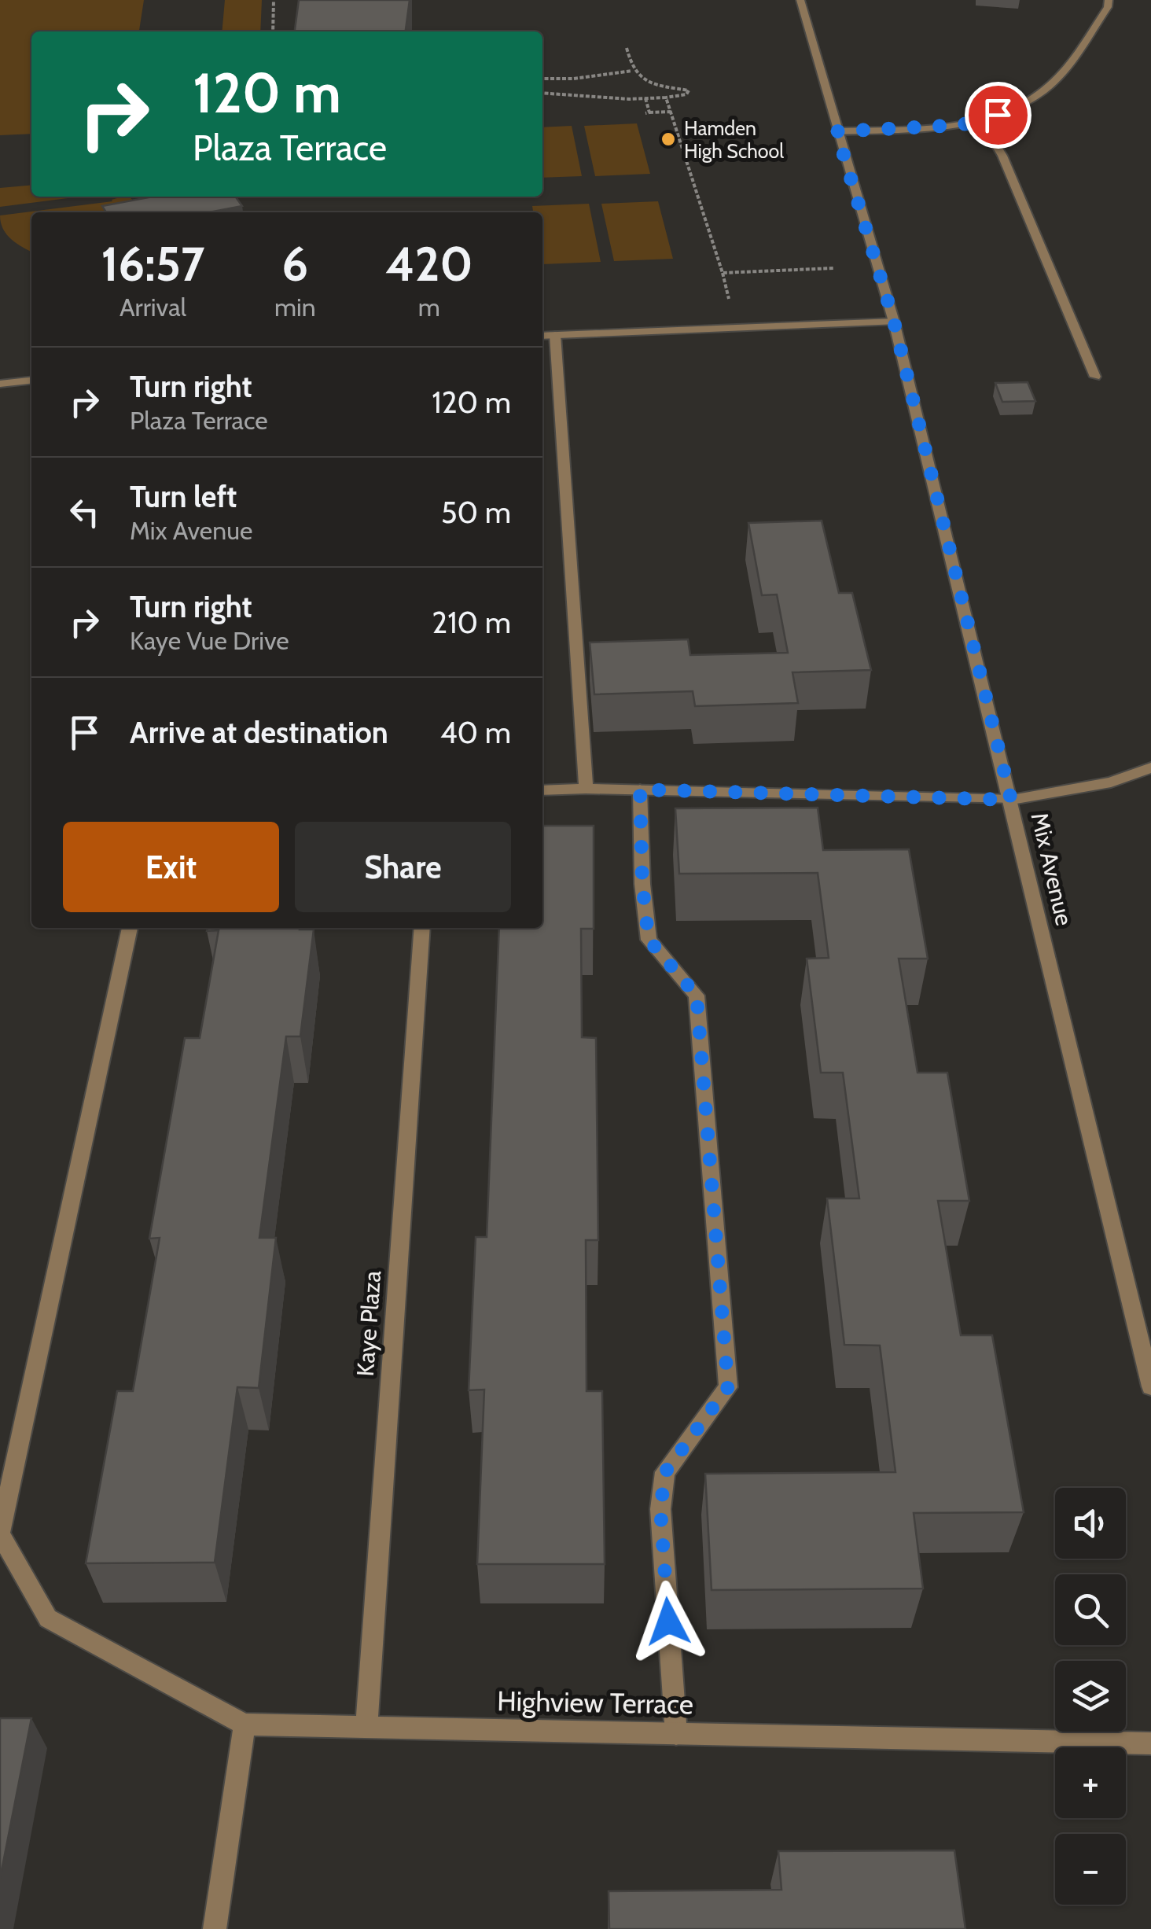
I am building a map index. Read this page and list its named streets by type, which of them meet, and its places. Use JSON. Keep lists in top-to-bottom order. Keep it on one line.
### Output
{"streets":{"street":["Mix Avenue","Kaye Plaza","Highview Terrace"]},"crossings":[["Kaye Plaza","Highview Terrace"]],"places":["Hamden High School"],"page":{"turn":["120 m","Plaza Terrace"],"eta":["16:57","Arrival","6","min","420","m"],"list":[{"name":"Turn right","note":"Plaza Terrace","value":"120 m"},{"name":"Turn left","note":"Mix Avenue","value":"50 m"},{"name":"Turn right","note":"Kaye Vue Drive","value":"210 m"},{"name":"Arrive at destination","value":"40 m"}],"buttons":["Exit","Share"],"map_buttons":["+","−"]}}
